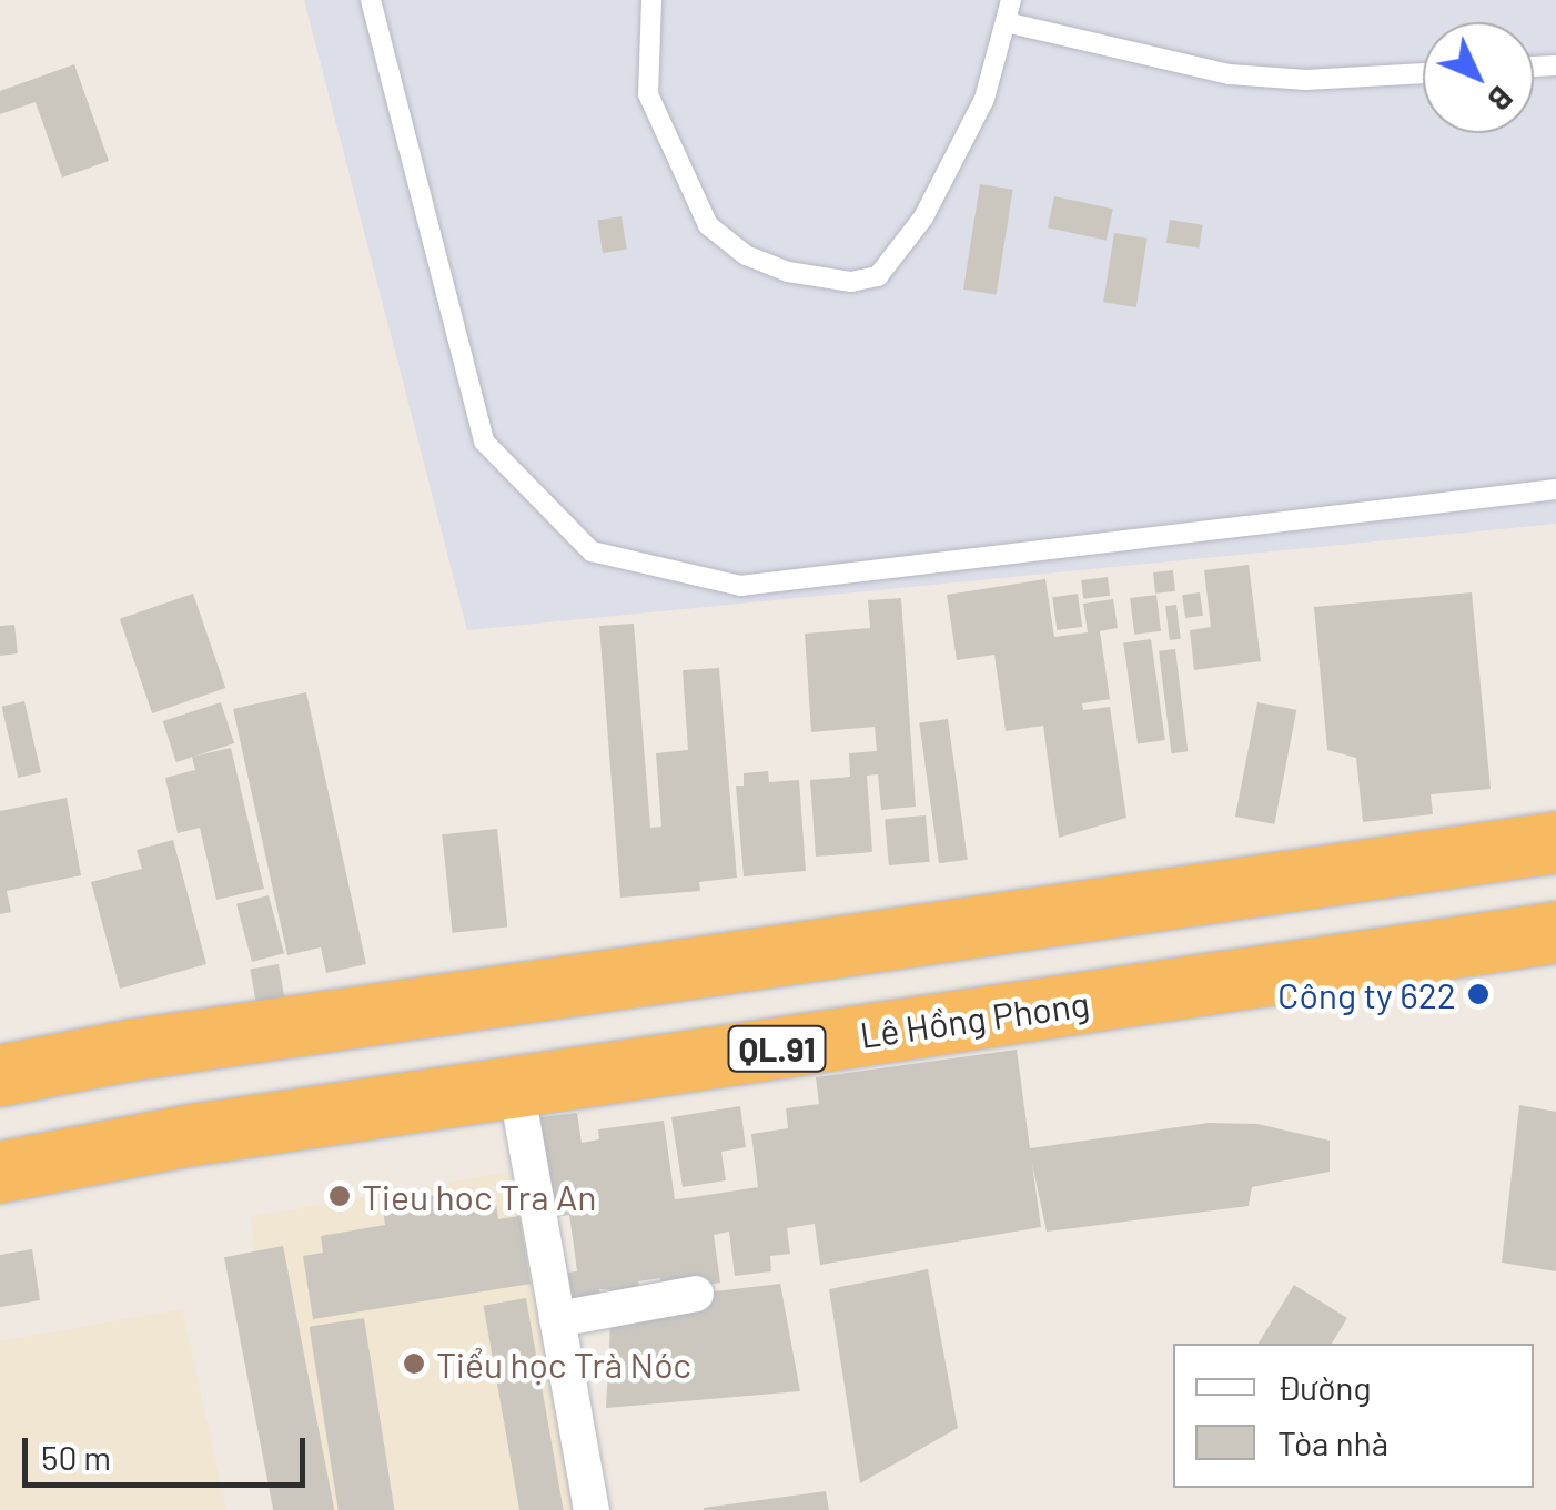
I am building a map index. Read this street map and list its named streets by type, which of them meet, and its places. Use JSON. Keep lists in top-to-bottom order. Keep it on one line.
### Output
{"streets":{"highway":["Lê Hồng Phong","QL.91"]},"places":["Công ty 622","Tieu hoc Tra An","Tiểu học Trà Nóc"],"legend":["Đường","Tòa nhà"],"scale_bar":"50 m","north":"bottom right"}
